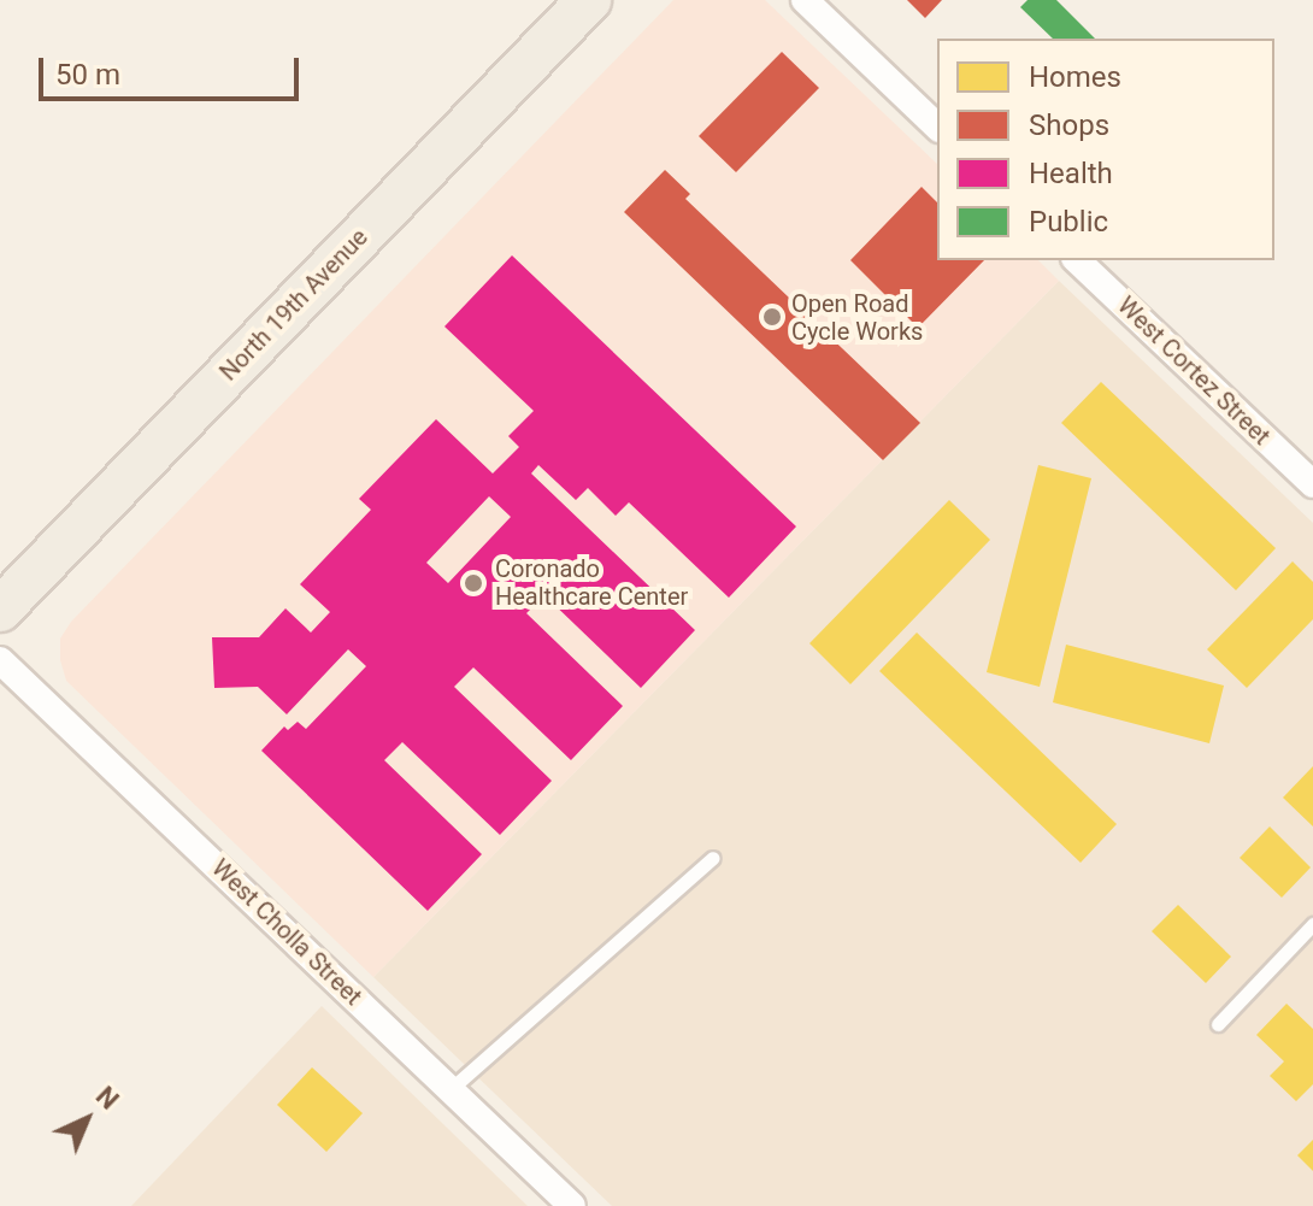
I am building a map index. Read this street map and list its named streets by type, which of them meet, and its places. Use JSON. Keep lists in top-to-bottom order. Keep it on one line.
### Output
{"streets":{"main road":["North 19th Avenue"],"street":["West Cortez Street","West Cholla Street"]},"places":["Open Road Cycle Works","Coronado Healthcare Center"],"legend":["Homes","Shops","Health","Public"],"scale_bar":"50 m","north":"top right"}
